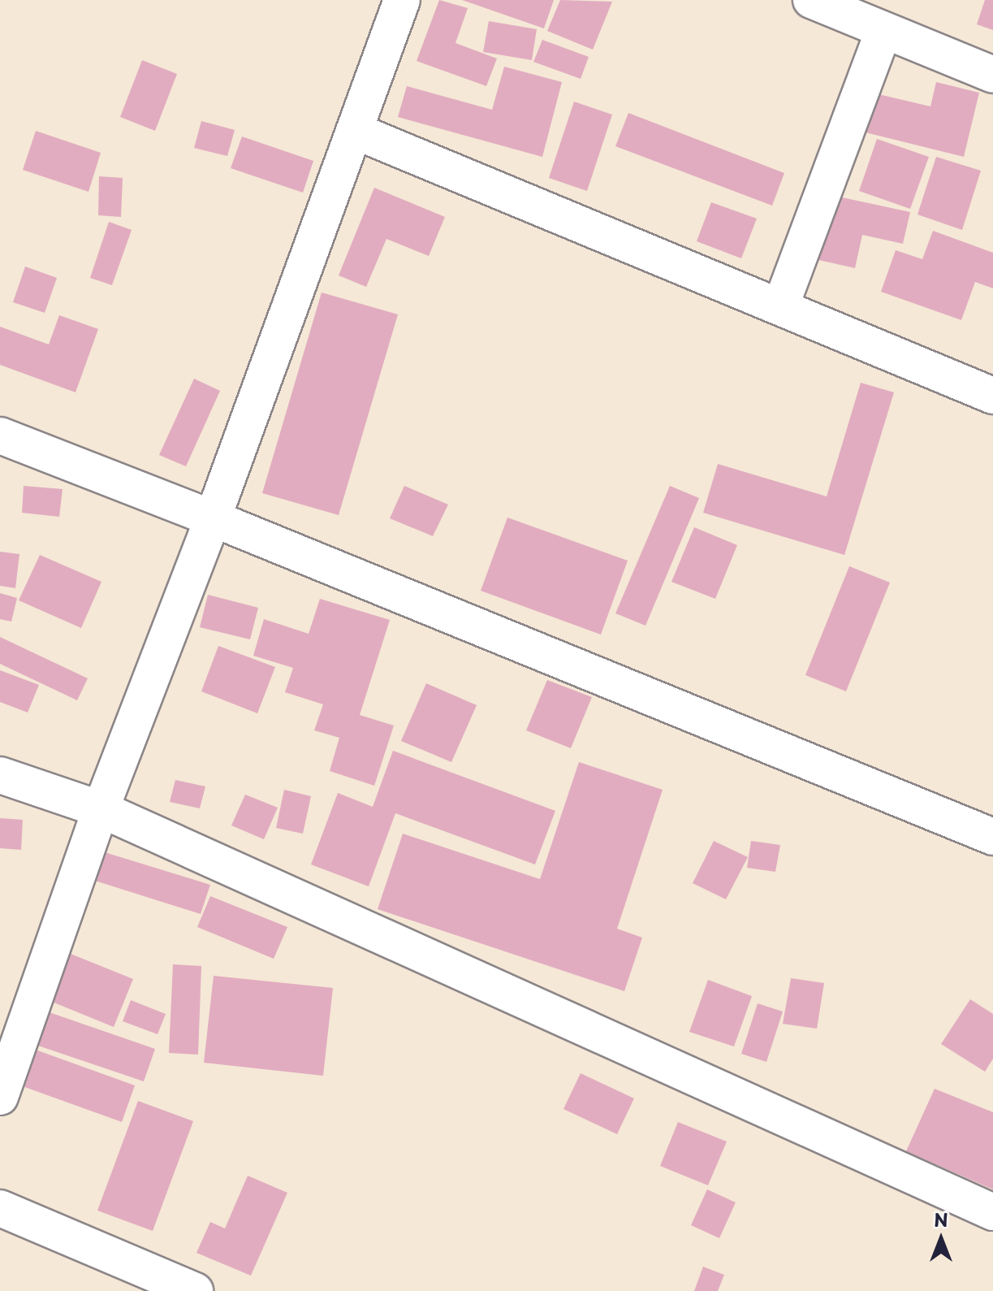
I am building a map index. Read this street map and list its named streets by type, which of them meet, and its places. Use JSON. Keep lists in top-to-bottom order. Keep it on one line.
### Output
{"north":"top"}
